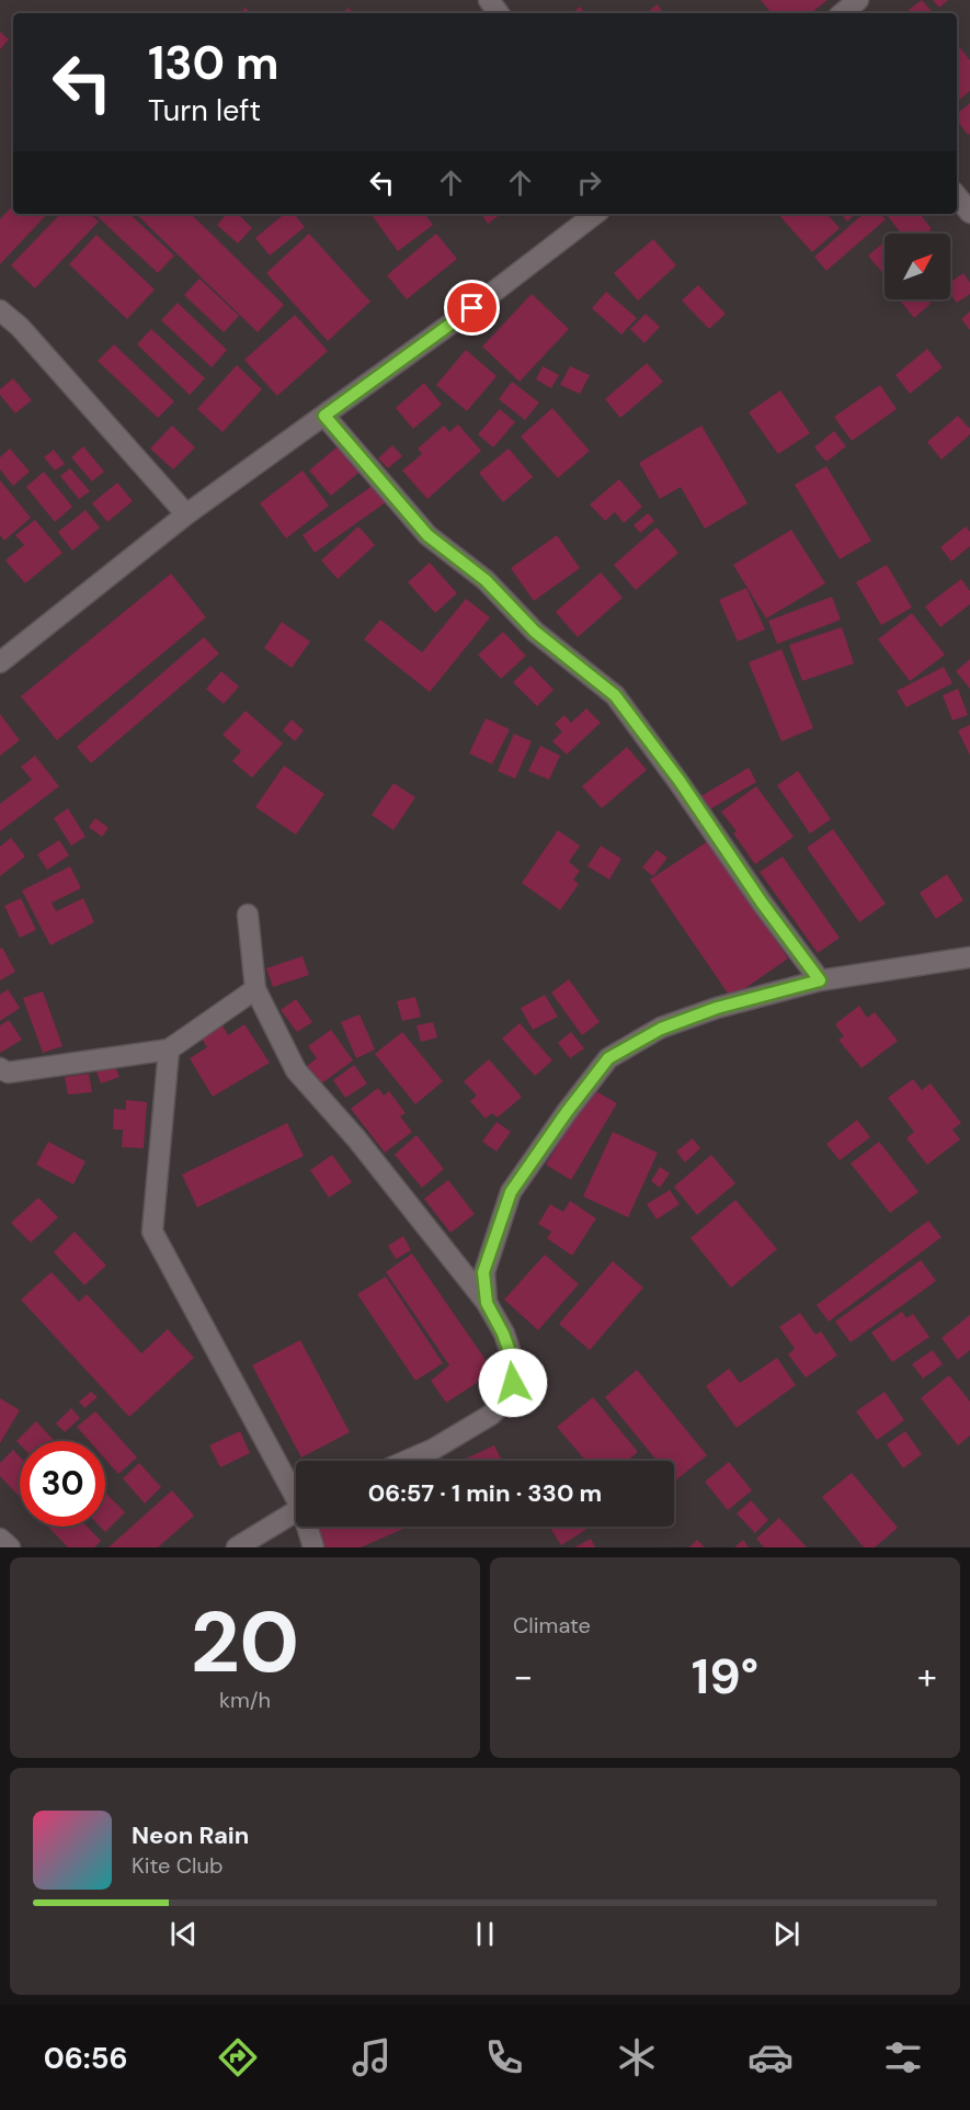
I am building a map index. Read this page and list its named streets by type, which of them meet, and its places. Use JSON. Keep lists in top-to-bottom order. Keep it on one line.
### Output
{"north":"top right","page":{"turn":["130 m","Turn left"],"limit":"30","trip":"06:57 · 1 min · 330 m","tile":[["20","km/h"],"Climate"],"heat":["−","19°","+"],"song":["Neon Rain","Kite Club"],"tabs":"06:56"}}
